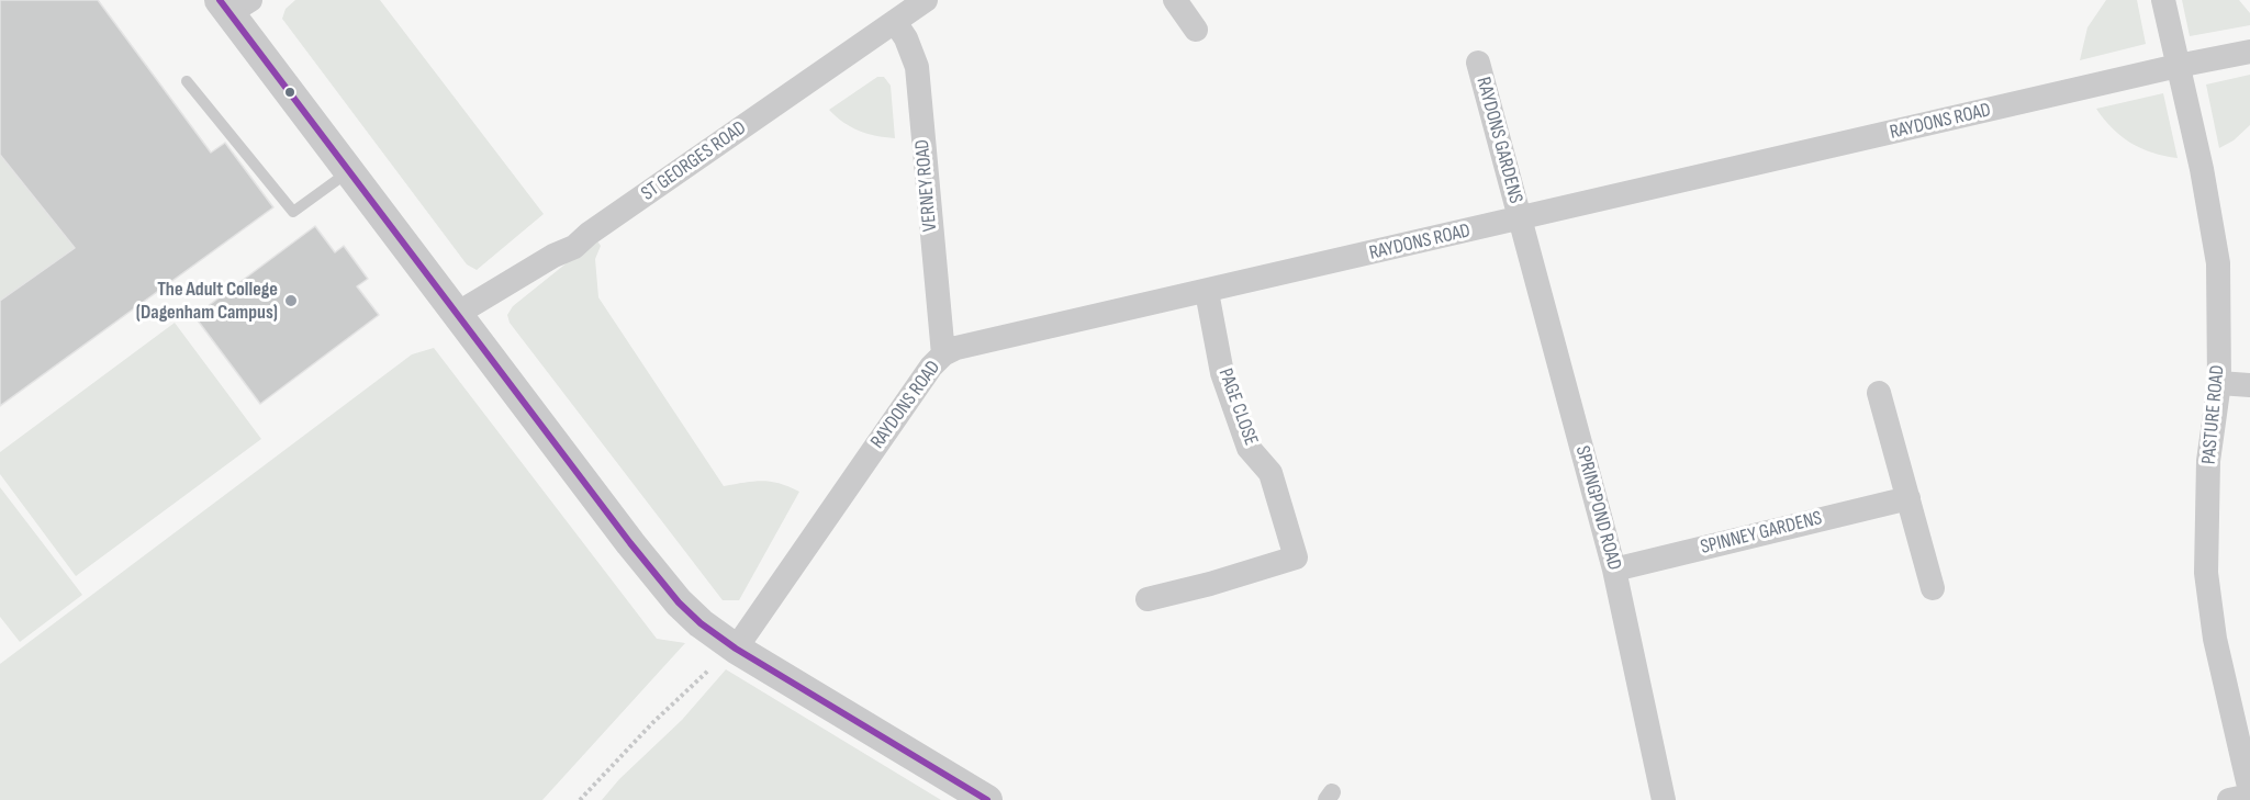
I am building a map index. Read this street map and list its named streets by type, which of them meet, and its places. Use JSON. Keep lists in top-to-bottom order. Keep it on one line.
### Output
{"streets":{"street":["RAYDONS ROAD","RAYDONS GARDENS","ST GEORGES ROAD","VERNEY ROAD","PAGE CLOSE","PASTURE ROAD","SPRINGPOND ROAD","SPINNEY GARDENS"]},"crossings":[["RAYDONS ROAD","RAYDONS GARDENS"],["RAYDONS ROAD","VERNEY ROAD"],["RAYDONS ROAD","PAGE CLOSE"],["RAYDONS ROAD","PASTURE ROAD"],["RAYDONS ROAD","SPRINGPOND ROAD"],["RAYDONS GARDENS","SPRINGPOND ROAD"],["ST GEORGES ROAD","VERNEY ROAD"],["SPRINGPOND ROAD","SPINNEY GARDENS"]],"places":["The Adult College (Dagenham Campus)"]}
